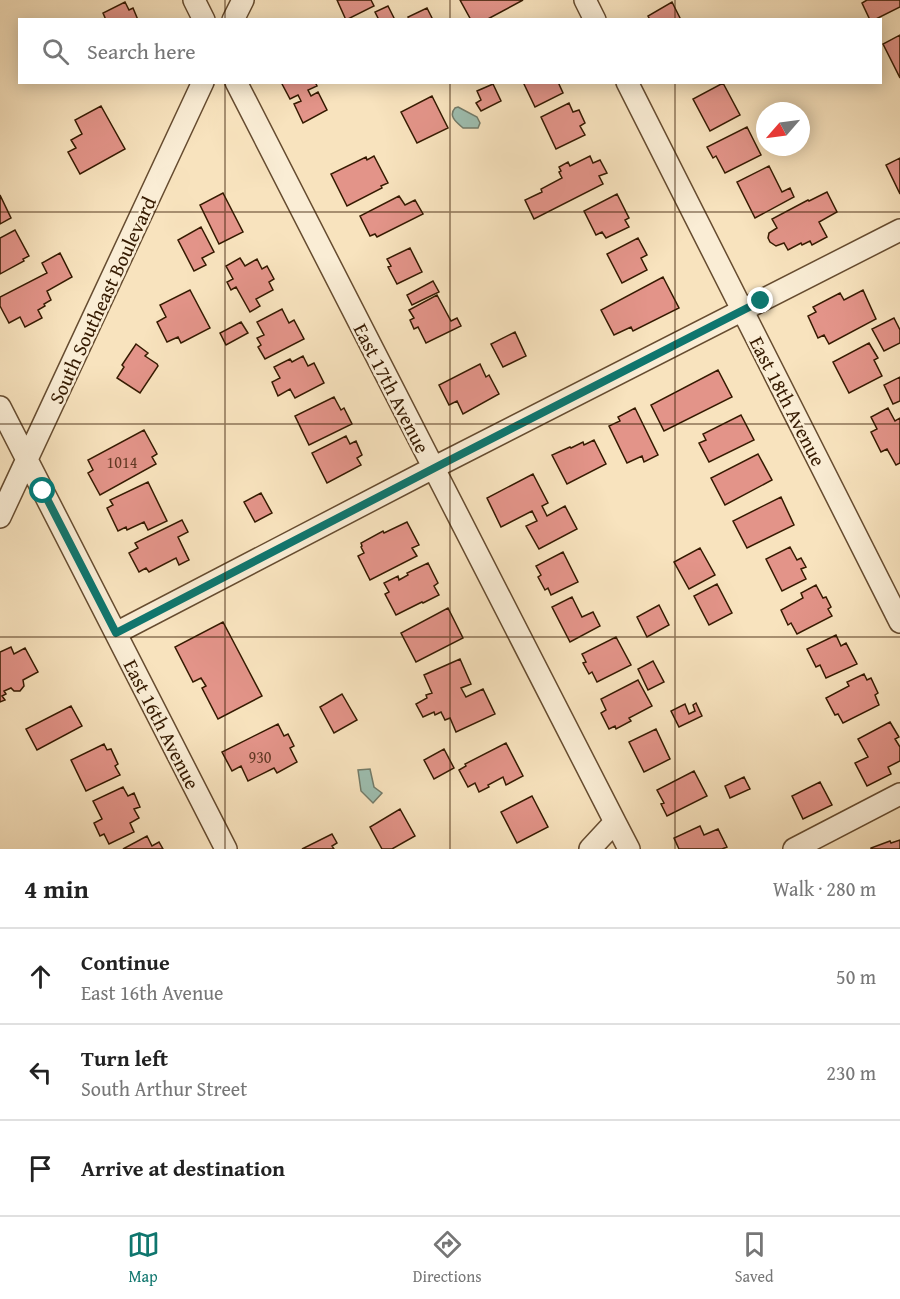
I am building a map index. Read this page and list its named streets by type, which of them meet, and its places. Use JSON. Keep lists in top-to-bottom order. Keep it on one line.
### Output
{"streets":{"street":["South Southeast Boulevard","East 17th Avenue","East 18th Avenue","East 16th Avenue"]},"crossings":[["South Southeast Boulevard","East 16th Avenue"]],"house_numbers":["1014","930"],"north":"bottom left","page":{"search":"Search here","heading":["4 min","Walk · 280 m"],"list":[["Continue","East 16th Avenue","50 m"],["Turn left","South Arthur Street","230 m"],"Arrive at destination"],"nav":["Map","Directions","Saved"]}}
